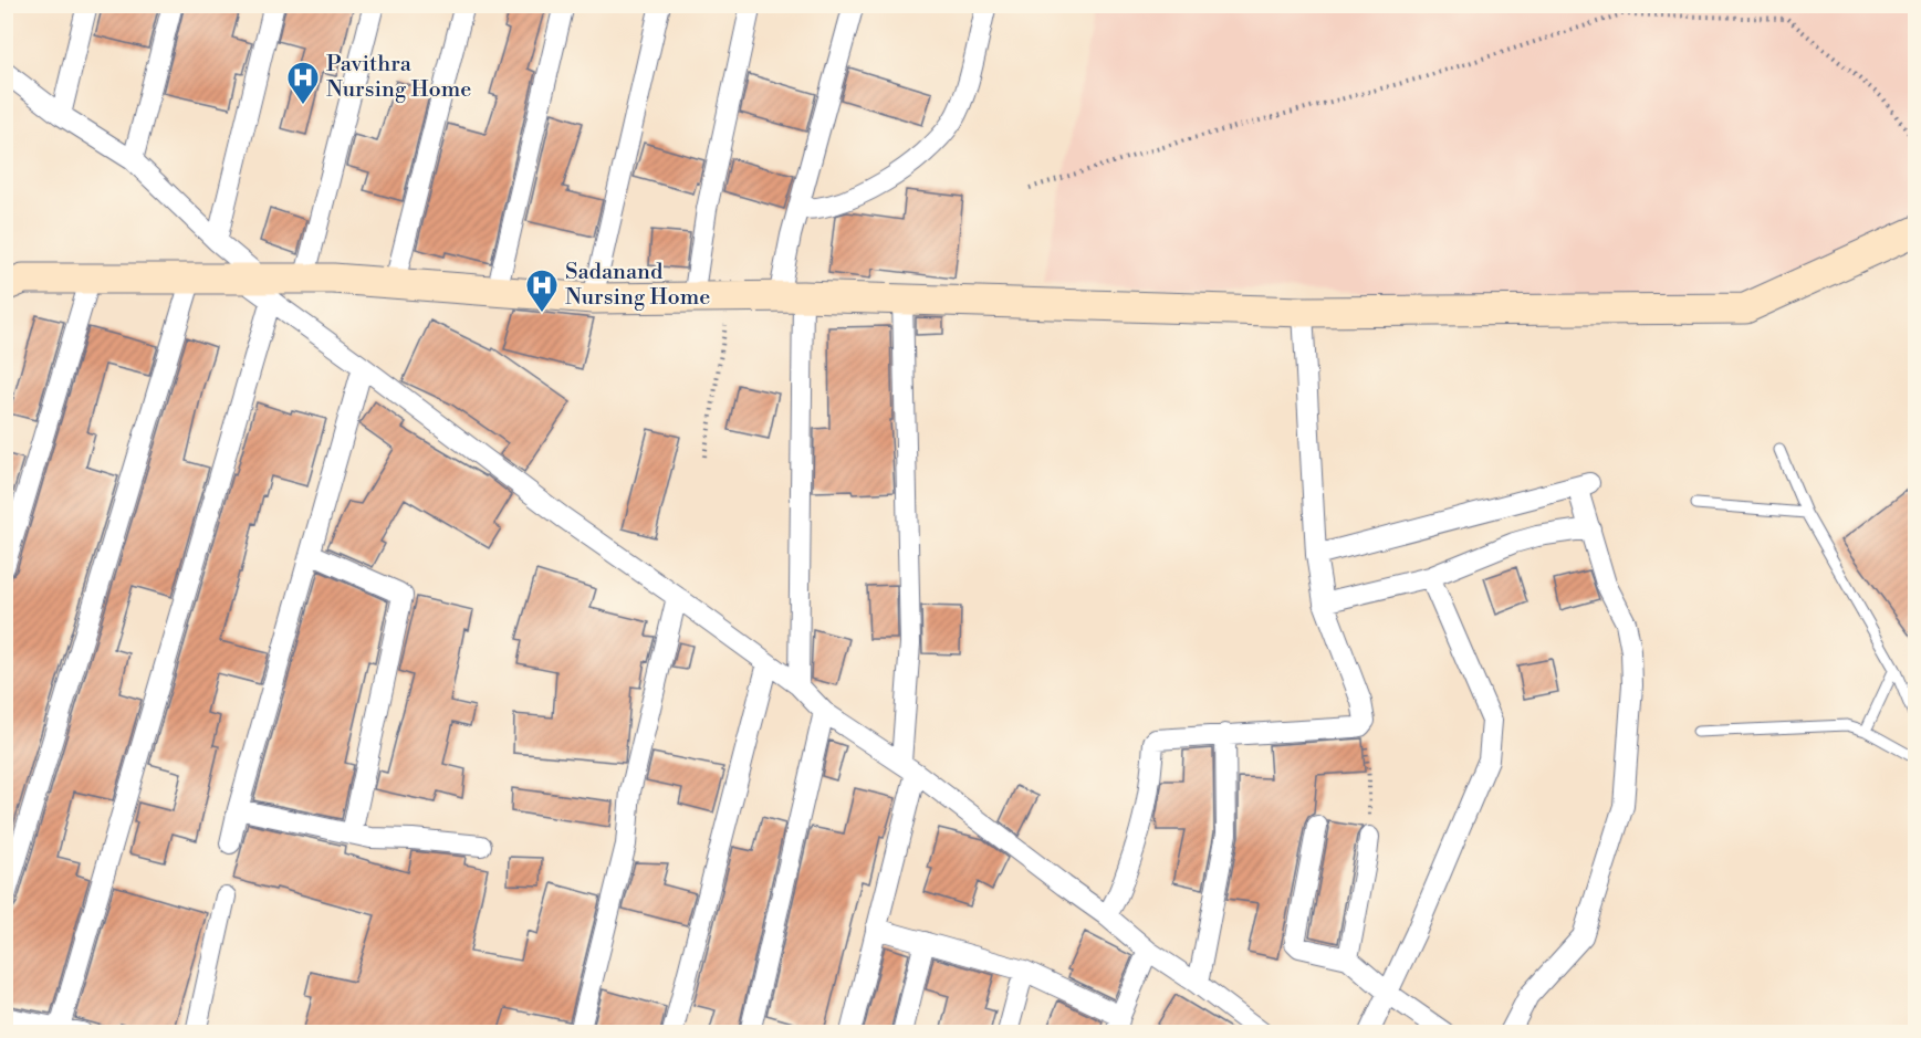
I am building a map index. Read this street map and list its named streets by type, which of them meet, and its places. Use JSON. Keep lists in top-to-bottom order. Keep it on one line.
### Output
{"places":{"hospital":["Pavithra Nursing Home","Sadanand Nursing Home"]}}
